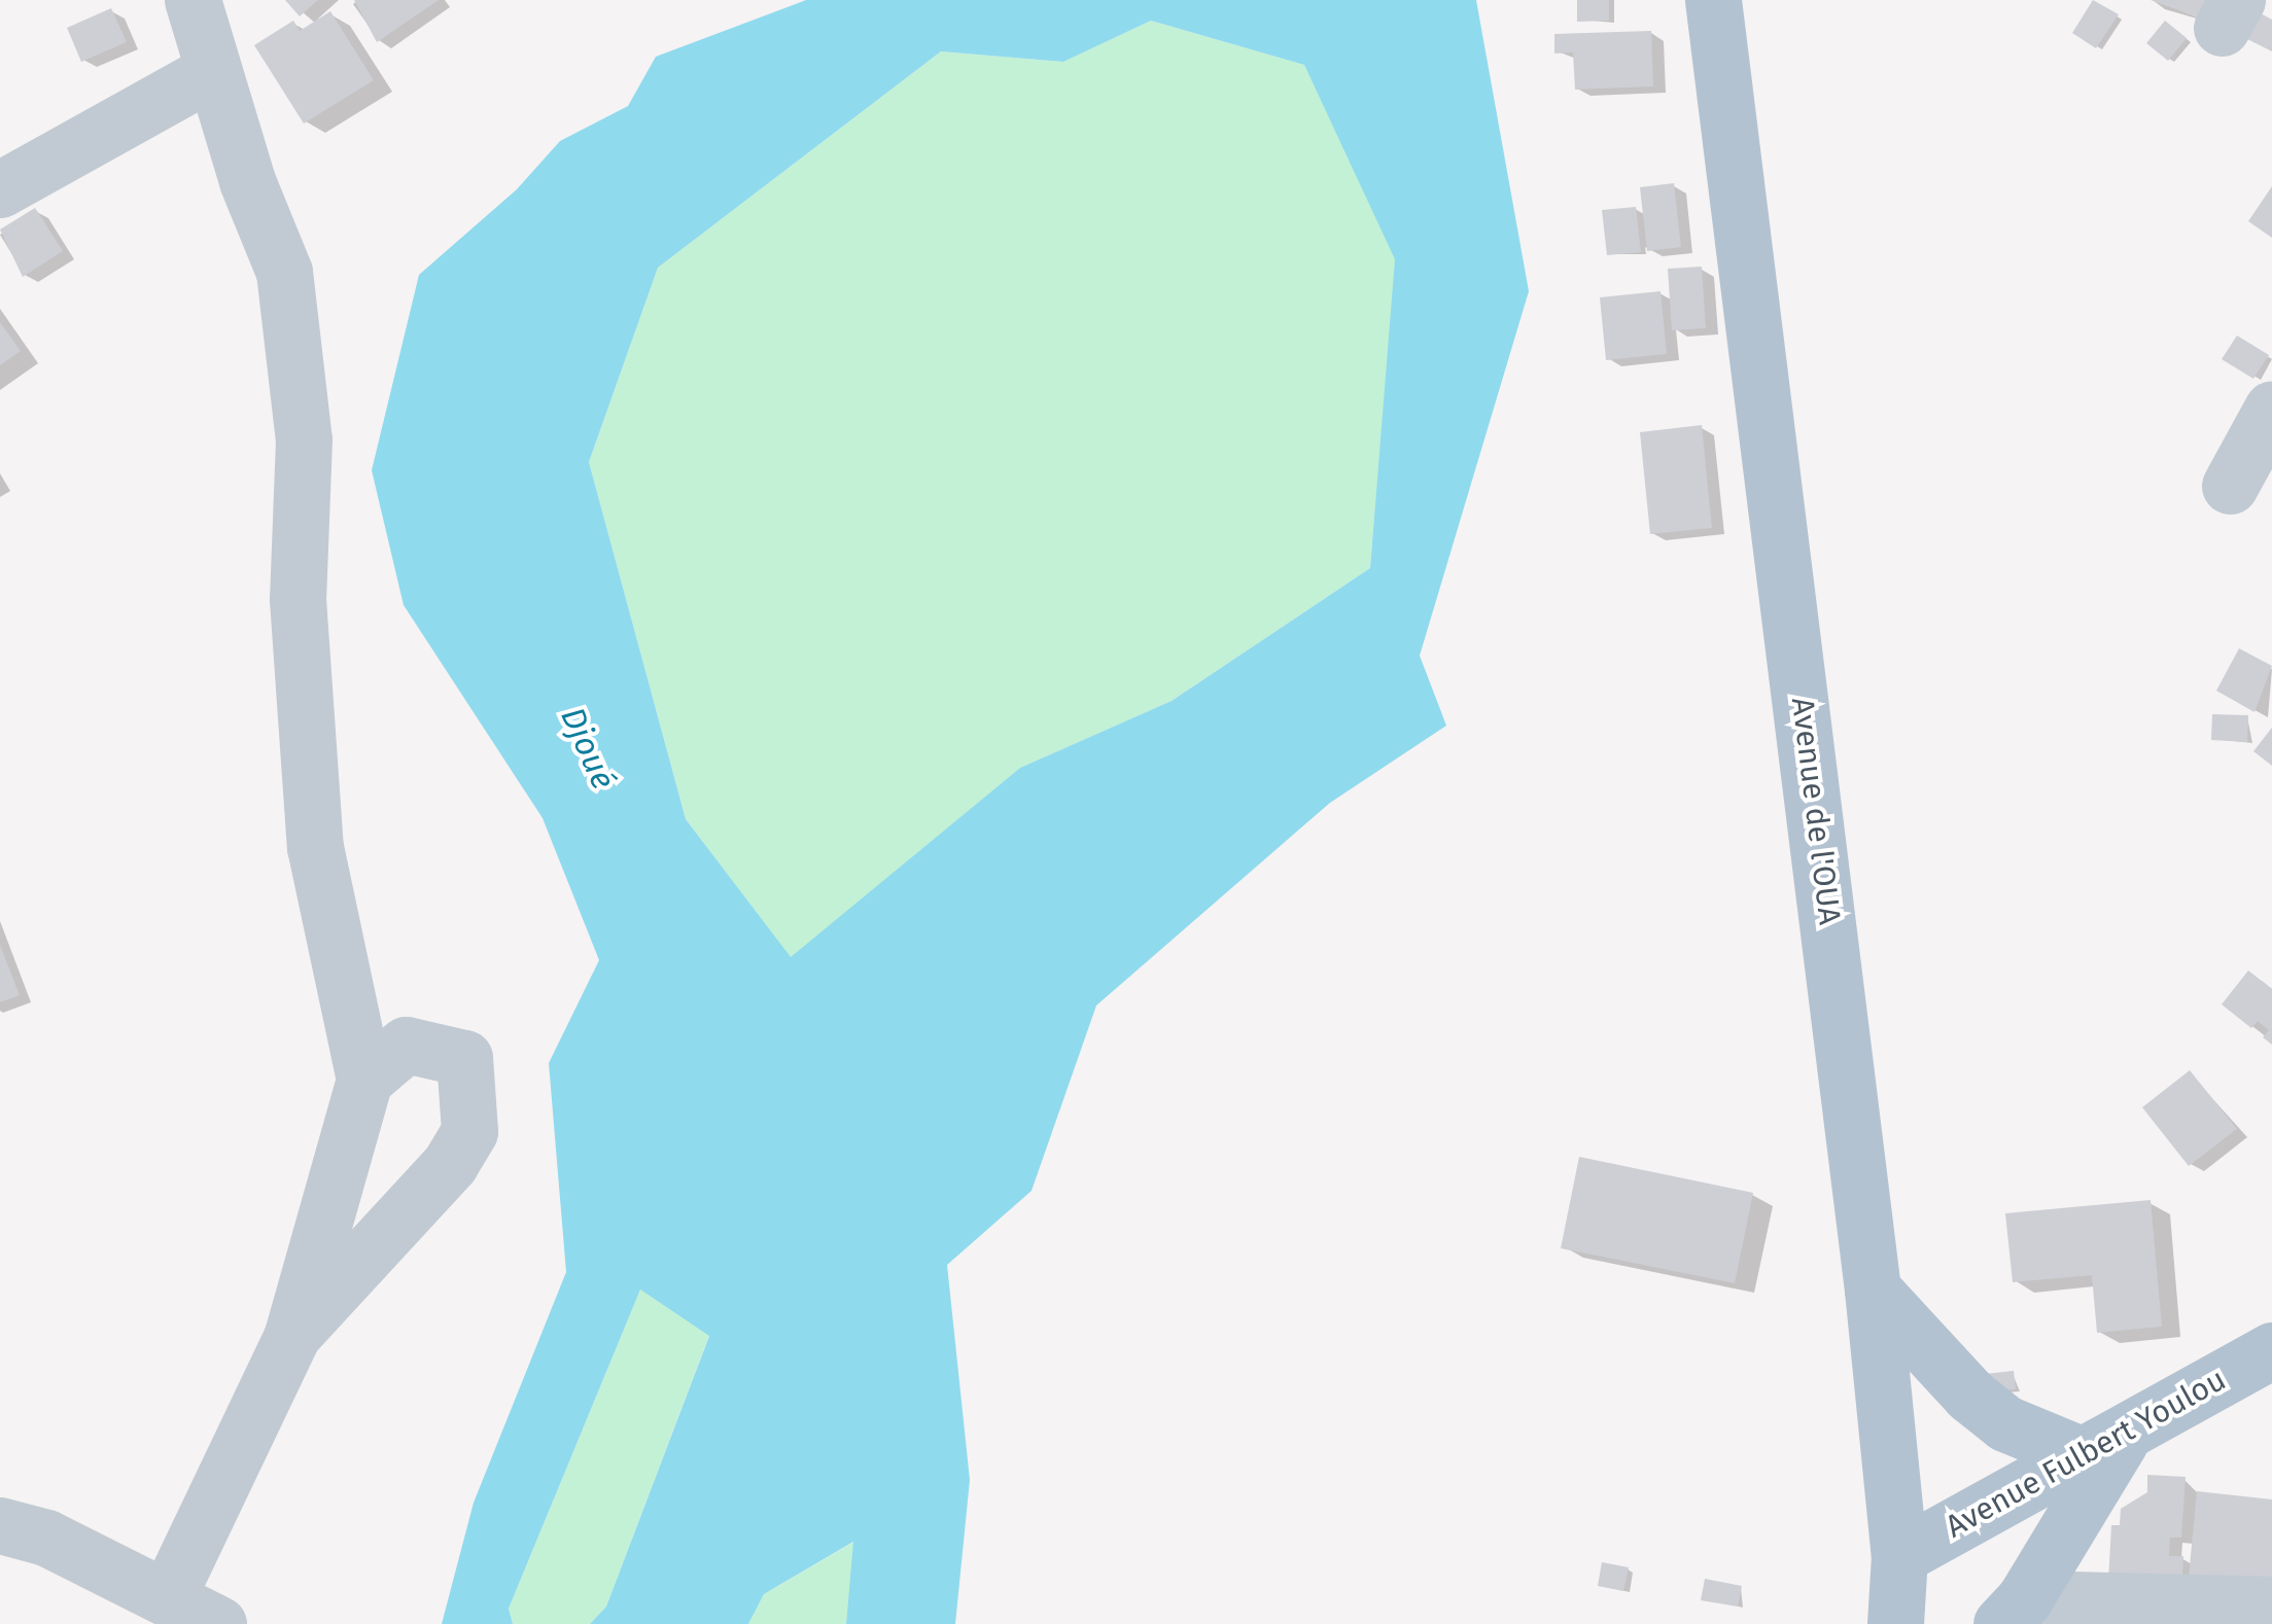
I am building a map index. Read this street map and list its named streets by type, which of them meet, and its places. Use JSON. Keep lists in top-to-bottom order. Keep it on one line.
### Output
{"streets":{"main road":["Avenue de l'OUA","Avenue Fulbert Youlou"]},"crossings":[["Avenue de l'OUA","Avenue Fulbert Youlou"]],"water":["Djoué"]}
